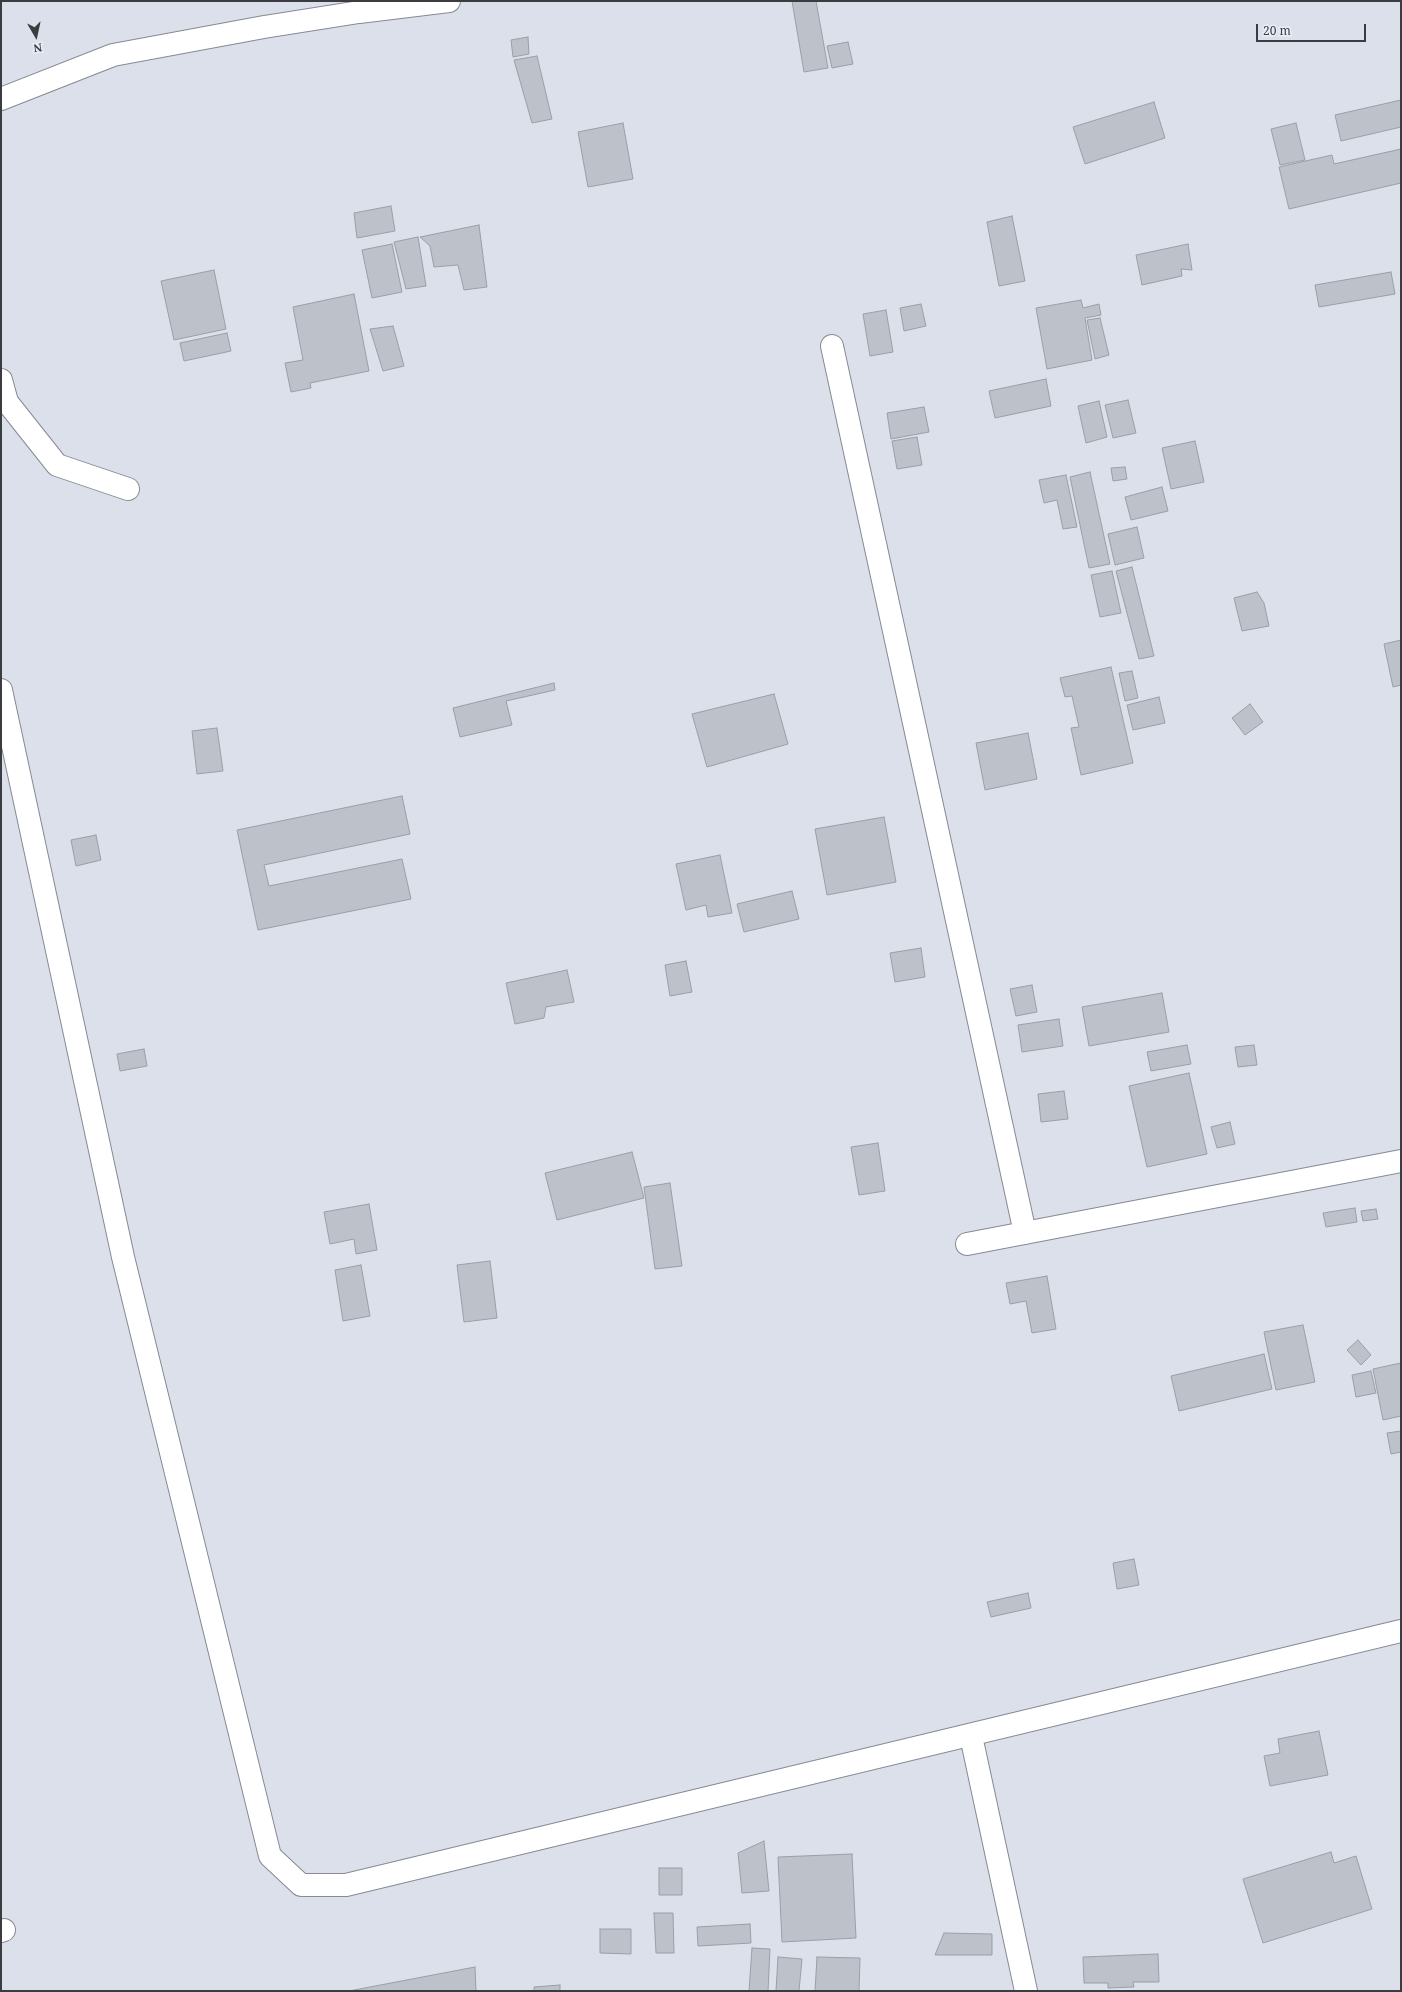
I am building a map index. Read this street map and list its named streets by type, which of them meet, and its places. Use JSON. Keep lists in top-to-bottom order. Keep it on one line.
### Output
{"scale_bar":"20 m","north":"bottom"}
